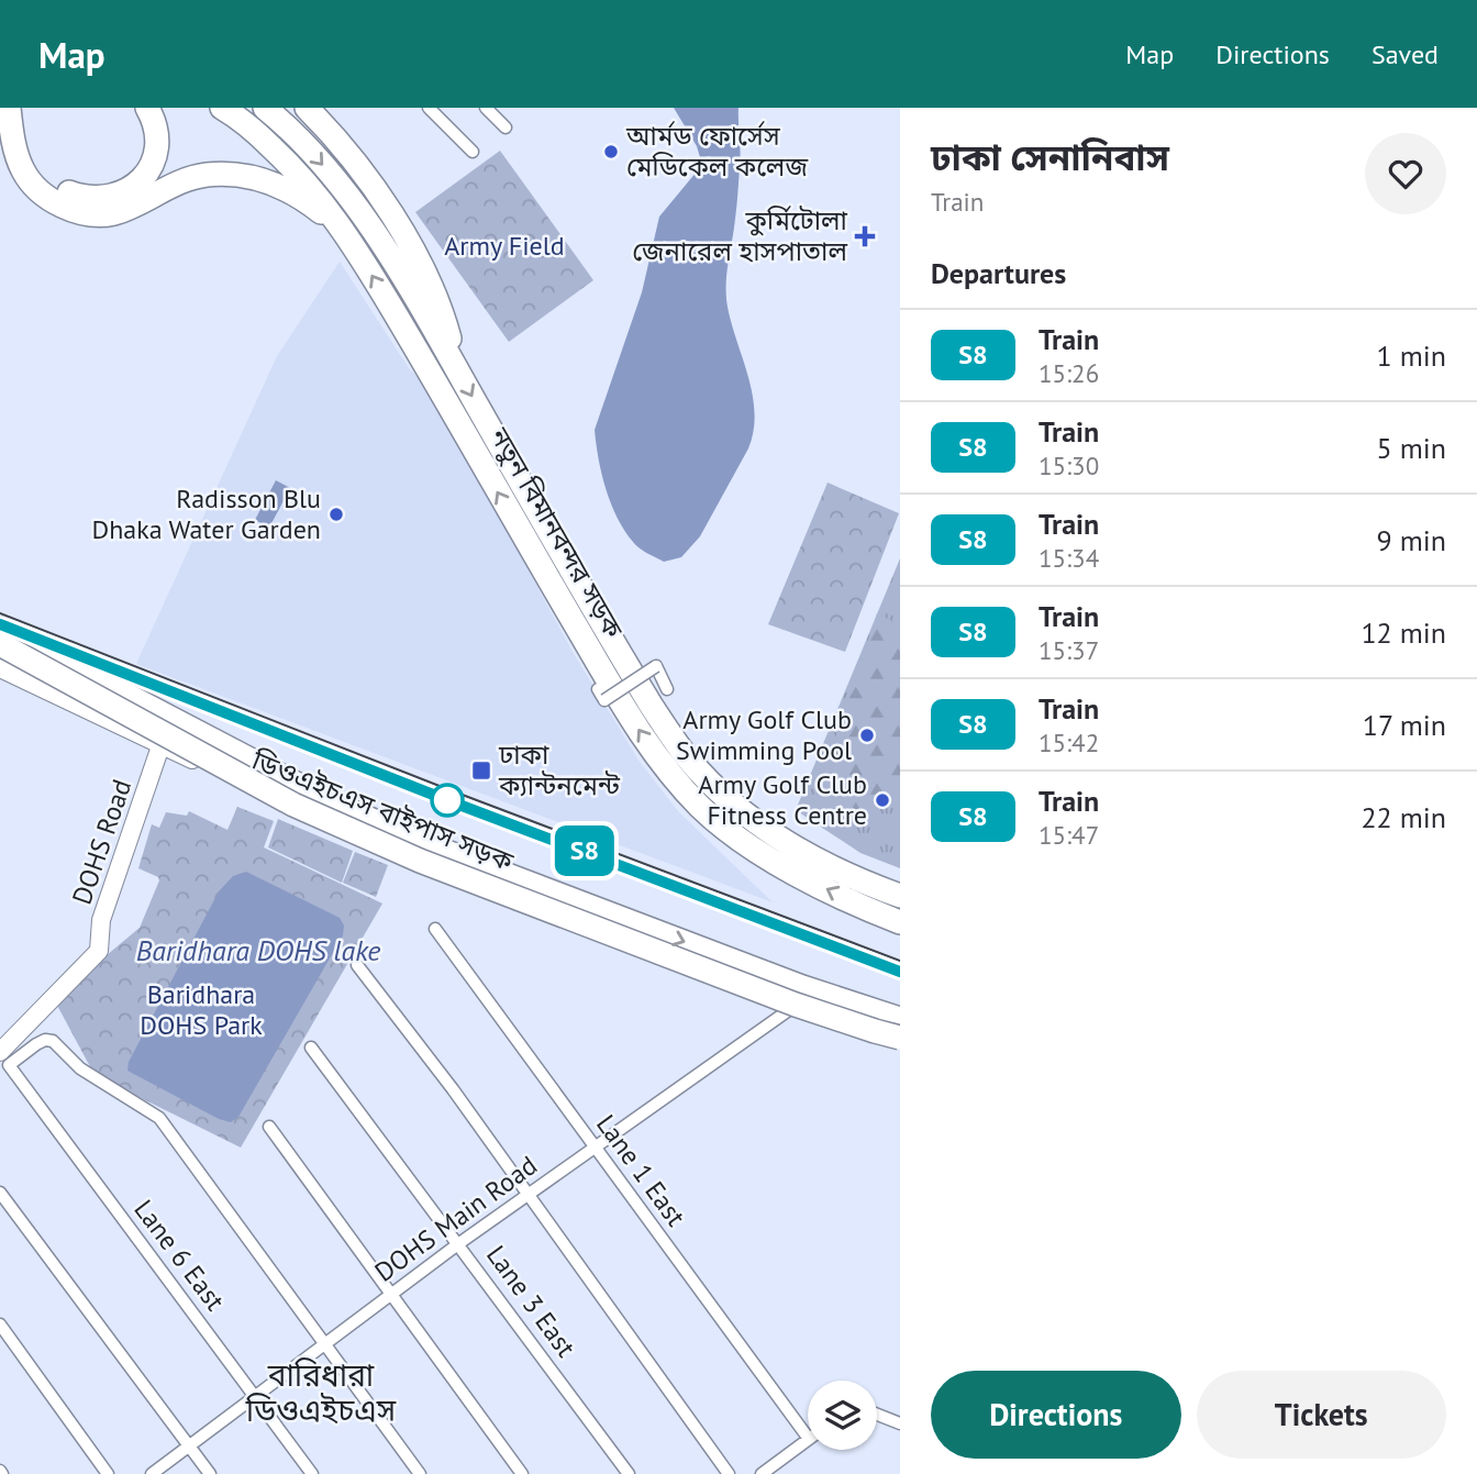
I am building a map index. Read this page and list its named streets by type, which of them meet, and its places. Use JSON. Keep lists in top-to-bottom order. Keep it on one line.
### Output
{"streets":{"highway":["নতুন বিমানবন্দর সড়ক"],"street":["ডিওএইচএস বাইপাস সড়ক","DOHS Road","Lane 1 East","DOHS Main Road","Lane 6 East","Lane 3 East"]},"crossings":[["ডিওএইচএস বাইপাস সড়ক","DOHS Road"],["ডিওএইচএস বাইপাস সড়ক","DOHS Main Road"],["DOHS Road","Lane 6 East"],["Lane 1 East","DOHS Main Road"],["DOHS Main Road","Lane 6 East"],["DOHS Main Road","Lane 3 East"]],"districts":["বারিধারা ডিওএইচএস"],"water":["Baridhara DOHS lake"],"parks":["Army Field","Baridhara DOHS Park"],"places":{"other":["আর্মড ফোর্সেস মেডিকেল কলেজ","Radisson Blu Dhaka Water Garden","Army Golf Club Swimming Pool","Army Golf Club Fitness Centre"],"health":["কুর্মিটোলা জেনারেল হাসপাতাল"],"transit":["ঢাকা ক্যান্টনমেন্ট"]},"page":{"header":"Map","nav":["Map","Directions","Saved"],"on_map":"S8","heading":[["ঢাকা সেনানিবাস","Train"],"Departures"],"list":[{"mark":"S8","name":"Train","note":"15:26","value":"1 min"},{"mark":"S8","name":"Train","note":"15:30","value":"5 min"},{"mark":"S8","name":"Train","note":"15:34","value":"9 min"},{"mark":"S8","name":"Train","note":"15:37","value":"12 min"},{"mark":"S8","name":"Train","note":"15:42","value":"17 min"},{"mark":"S8","name":"Train","note":"15:47","value":"22 min"}],"buttons":["Directions","Tickets"]}}
